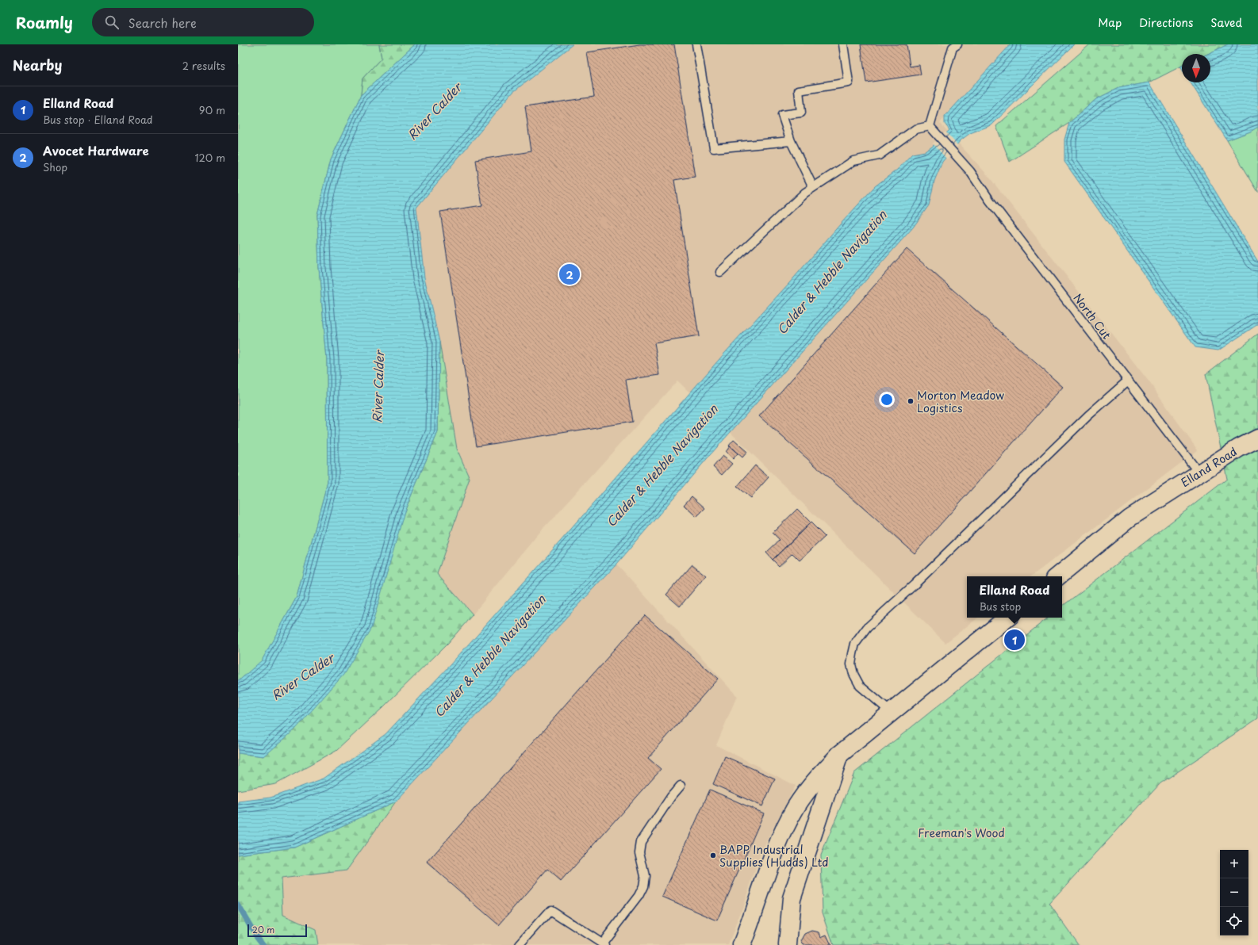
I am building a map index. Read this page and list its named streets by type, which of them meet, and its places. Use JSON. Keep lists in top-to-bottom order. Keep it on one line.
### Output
{"streets":{"main road":["Elland Road"],"lane":["North Cut"]},"crossings":[["North Cut","Elland Road"]],"water":["River Calder","Calder & Hebble Navigation"],"parks":["Freeman's Wood"],"places":["Morton Meadow Logistics","BAPP Industrial Supplies (Hudds) Ltd"],"scale_bar":"20 m","north":"bottom","page":{"header":"Roamly","search":"Search here","nav":["Map","Directions","Saved"],"heading":["Nearby","2 results"],"list":[{"mark":"1","name":"Elland Road","note":"Bus stop · Elland Road","value":"90 m"},{"mark":"2","name":"Avocet Hardware","note":"Shop","value":"120 m"}],"pins":["2","1"],"popup":["Elland Road","Bus stop"],"map_buttons":["+","−"],"scale":"20 m"}}
